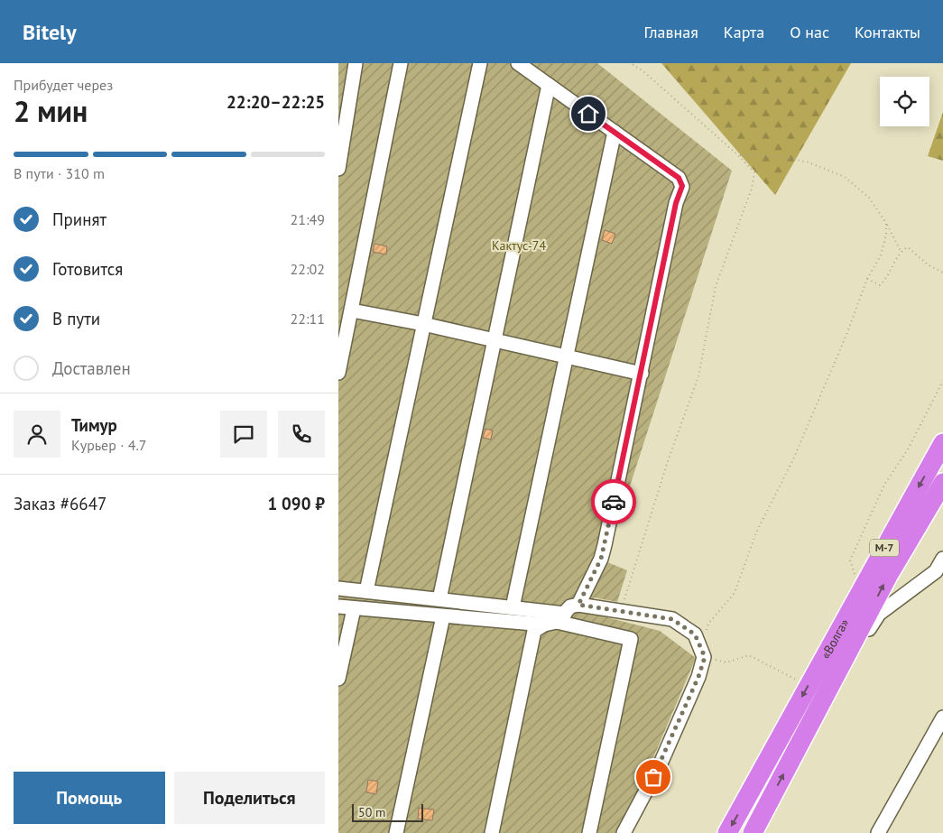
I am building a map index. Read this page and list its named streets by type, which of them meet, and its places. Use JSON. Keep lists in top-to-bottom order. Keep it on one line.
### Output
{"streets":{"highway":["М-7","«Волга»"]},"parks":["Кактус-74"],"scale_bar":"50 m","page":{"header":"Bitely","nav":["Главная","Карта","О нас","Контакты"],"heading":["2 мин","Прибудет через","22:20–22:25"],"panel":["Тимур","Курьер · 4.7","Заказ #6647","1 090 ₽"],"bar":"В пути · 310 m","list":[["Принят","21:49"],["Готовится","22:02"],["В пути","22:11"],"Доставлен"],"buttons":["Помощь","Поделиться"],"scale":"50 m"}}
